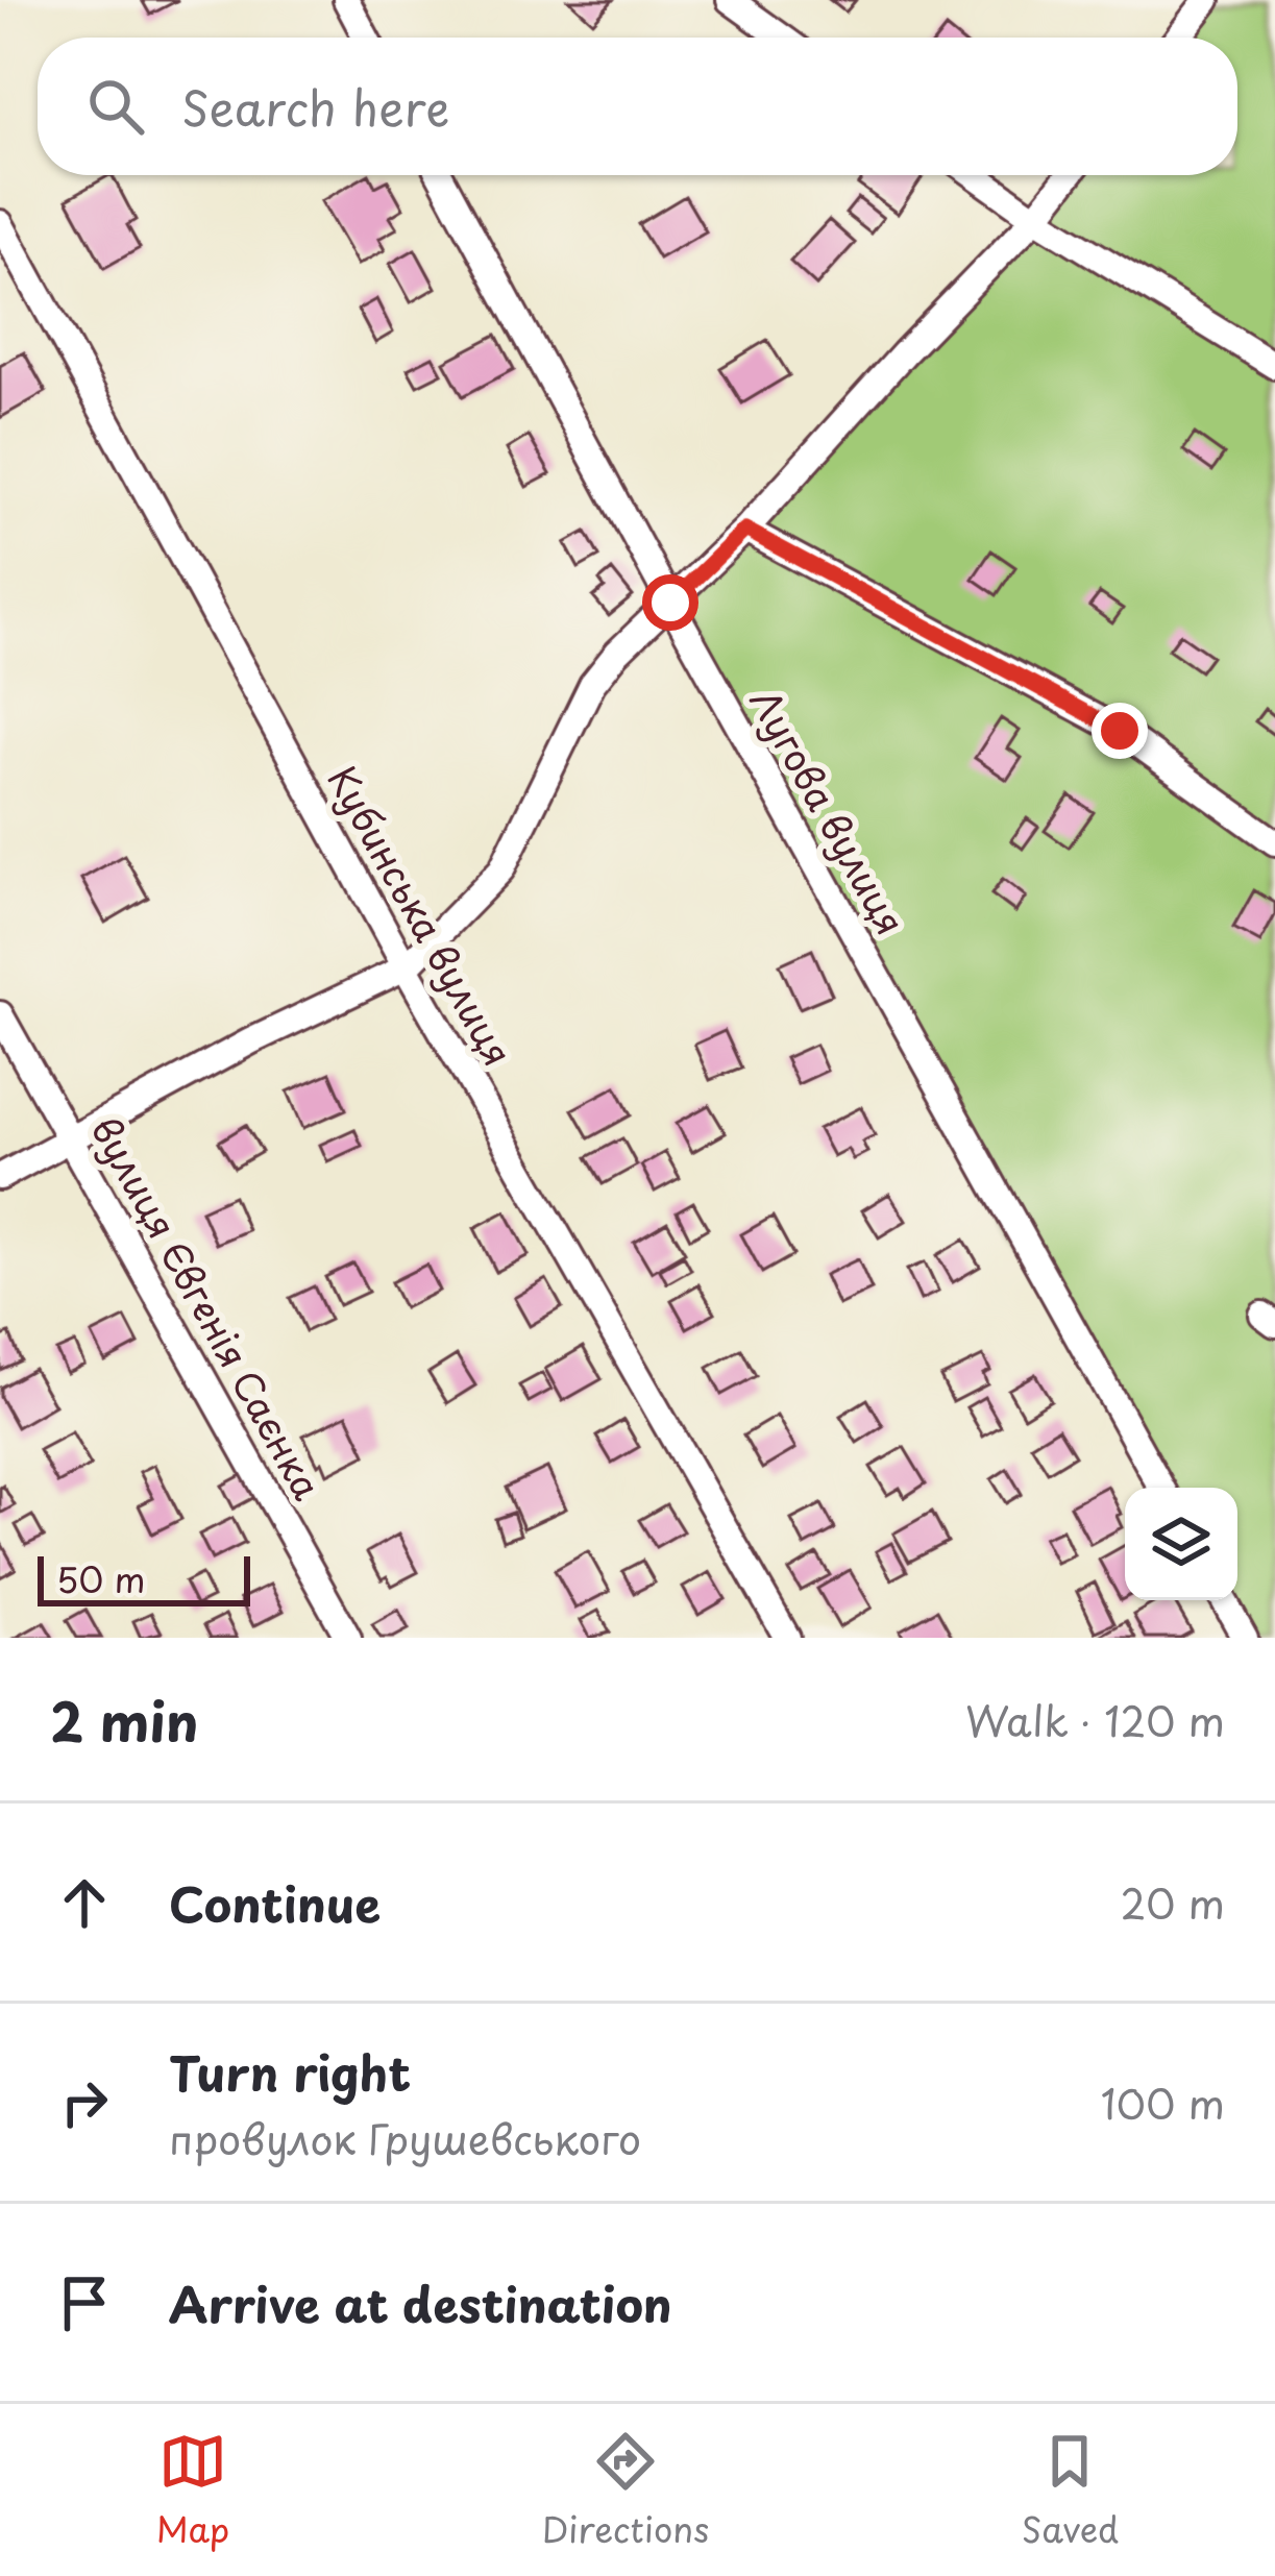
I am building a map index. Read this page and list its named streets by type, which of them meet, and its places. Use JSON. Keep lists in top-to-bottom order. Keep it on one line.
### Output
{"streets":{"street":["Лугова вулиця","Кубинська вулиця","вулиця Євгенія Саєнка"]},"scale_bar":"50 m","page":{"search":"Search here","scale":"50 m","heading":["2 min","Walk · 120 m"],"list":[["Continue","20 m"],["Turn right","провулок Грушевського","100 m"],"Arrive at destination"],"nav":["Map","Directions","Saved"]}}
